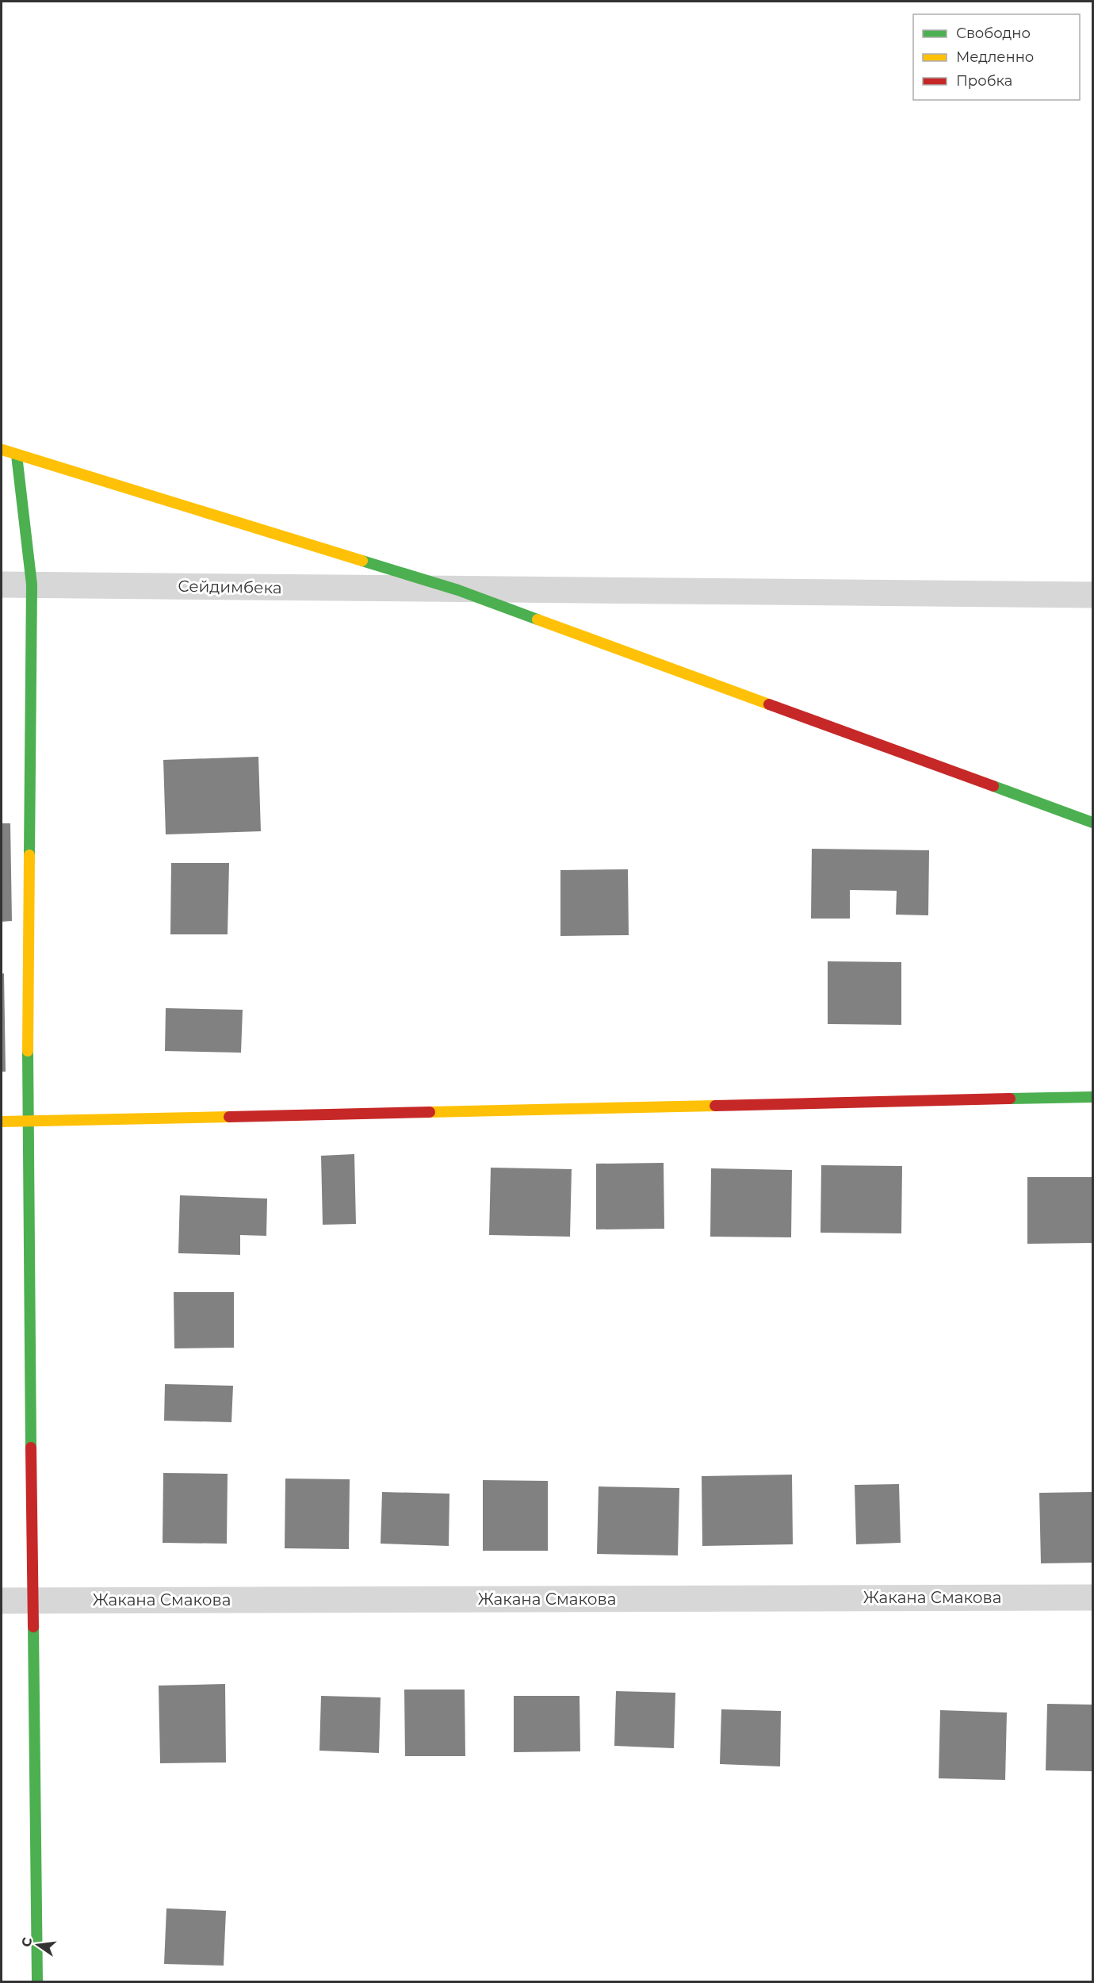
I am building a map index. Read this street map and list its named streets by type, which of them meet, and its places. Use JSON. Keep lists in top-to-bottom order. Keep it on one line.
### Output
{"streets":{"street":["Сейдимбека","Жакана Смакова"]},"legend":["Свободно","Медленно","Пробка"],"north":"left"}
